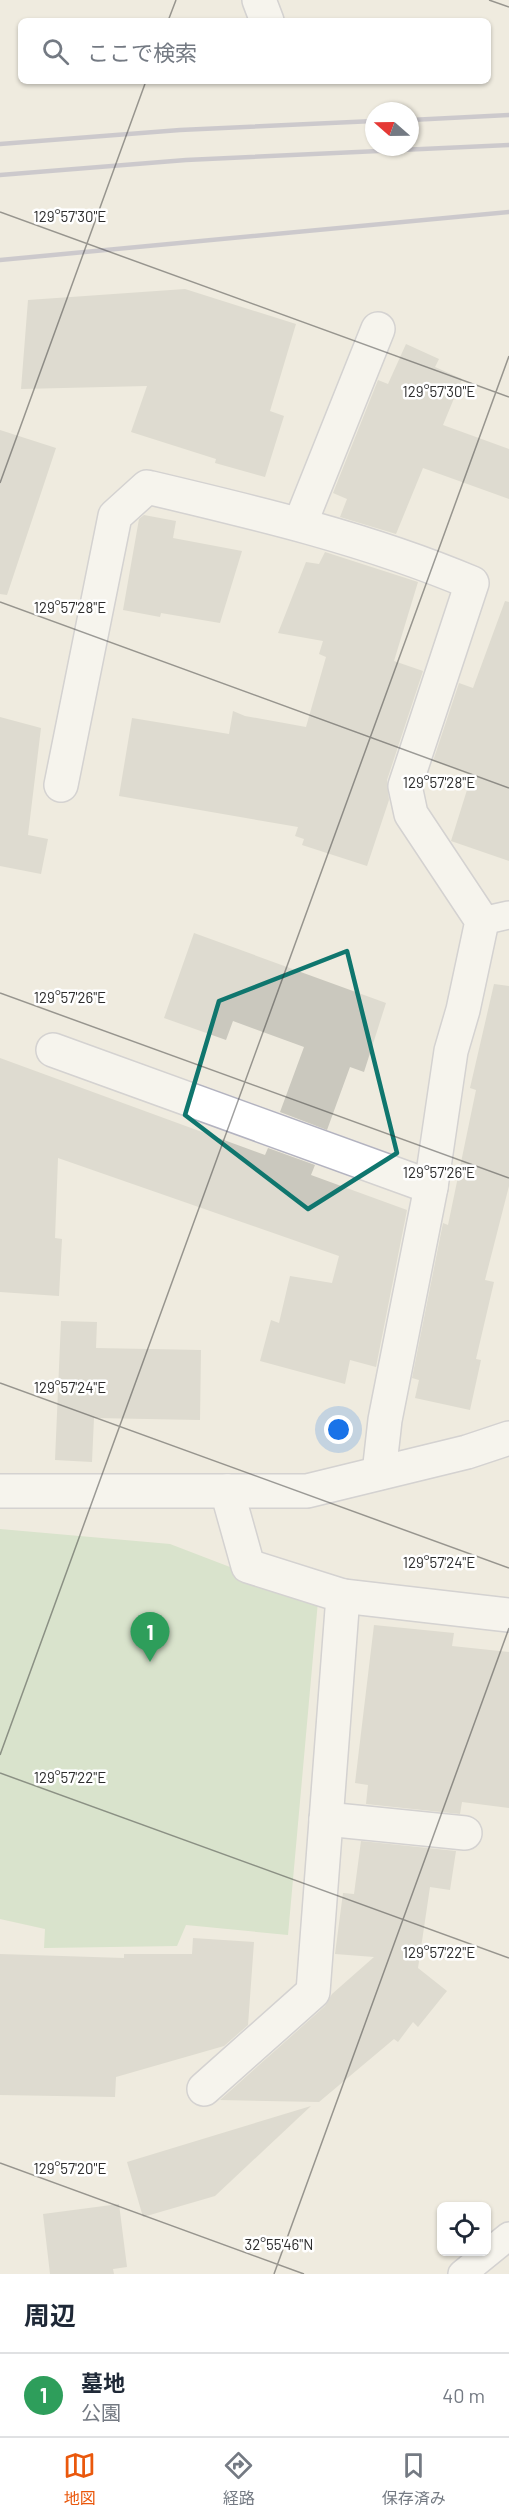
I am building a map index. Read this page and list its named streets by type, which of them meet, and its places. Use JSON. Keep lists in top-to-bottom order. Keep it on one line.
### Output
{"north":"left","page":{"search":"ここで検索","pins":"1","heading":"周辺","list":[{"mark":"1","name":"墓地","note":"公園","value":"40 m"}],"nav":["地図","経路","保存済み"]},"coordinates":["129°57'30\"E","129°57'28\"E","129°57'26\"E","129°57'24\"E","129°57'22\"E","129°57'20\"E","32°55'46\"N"]}
